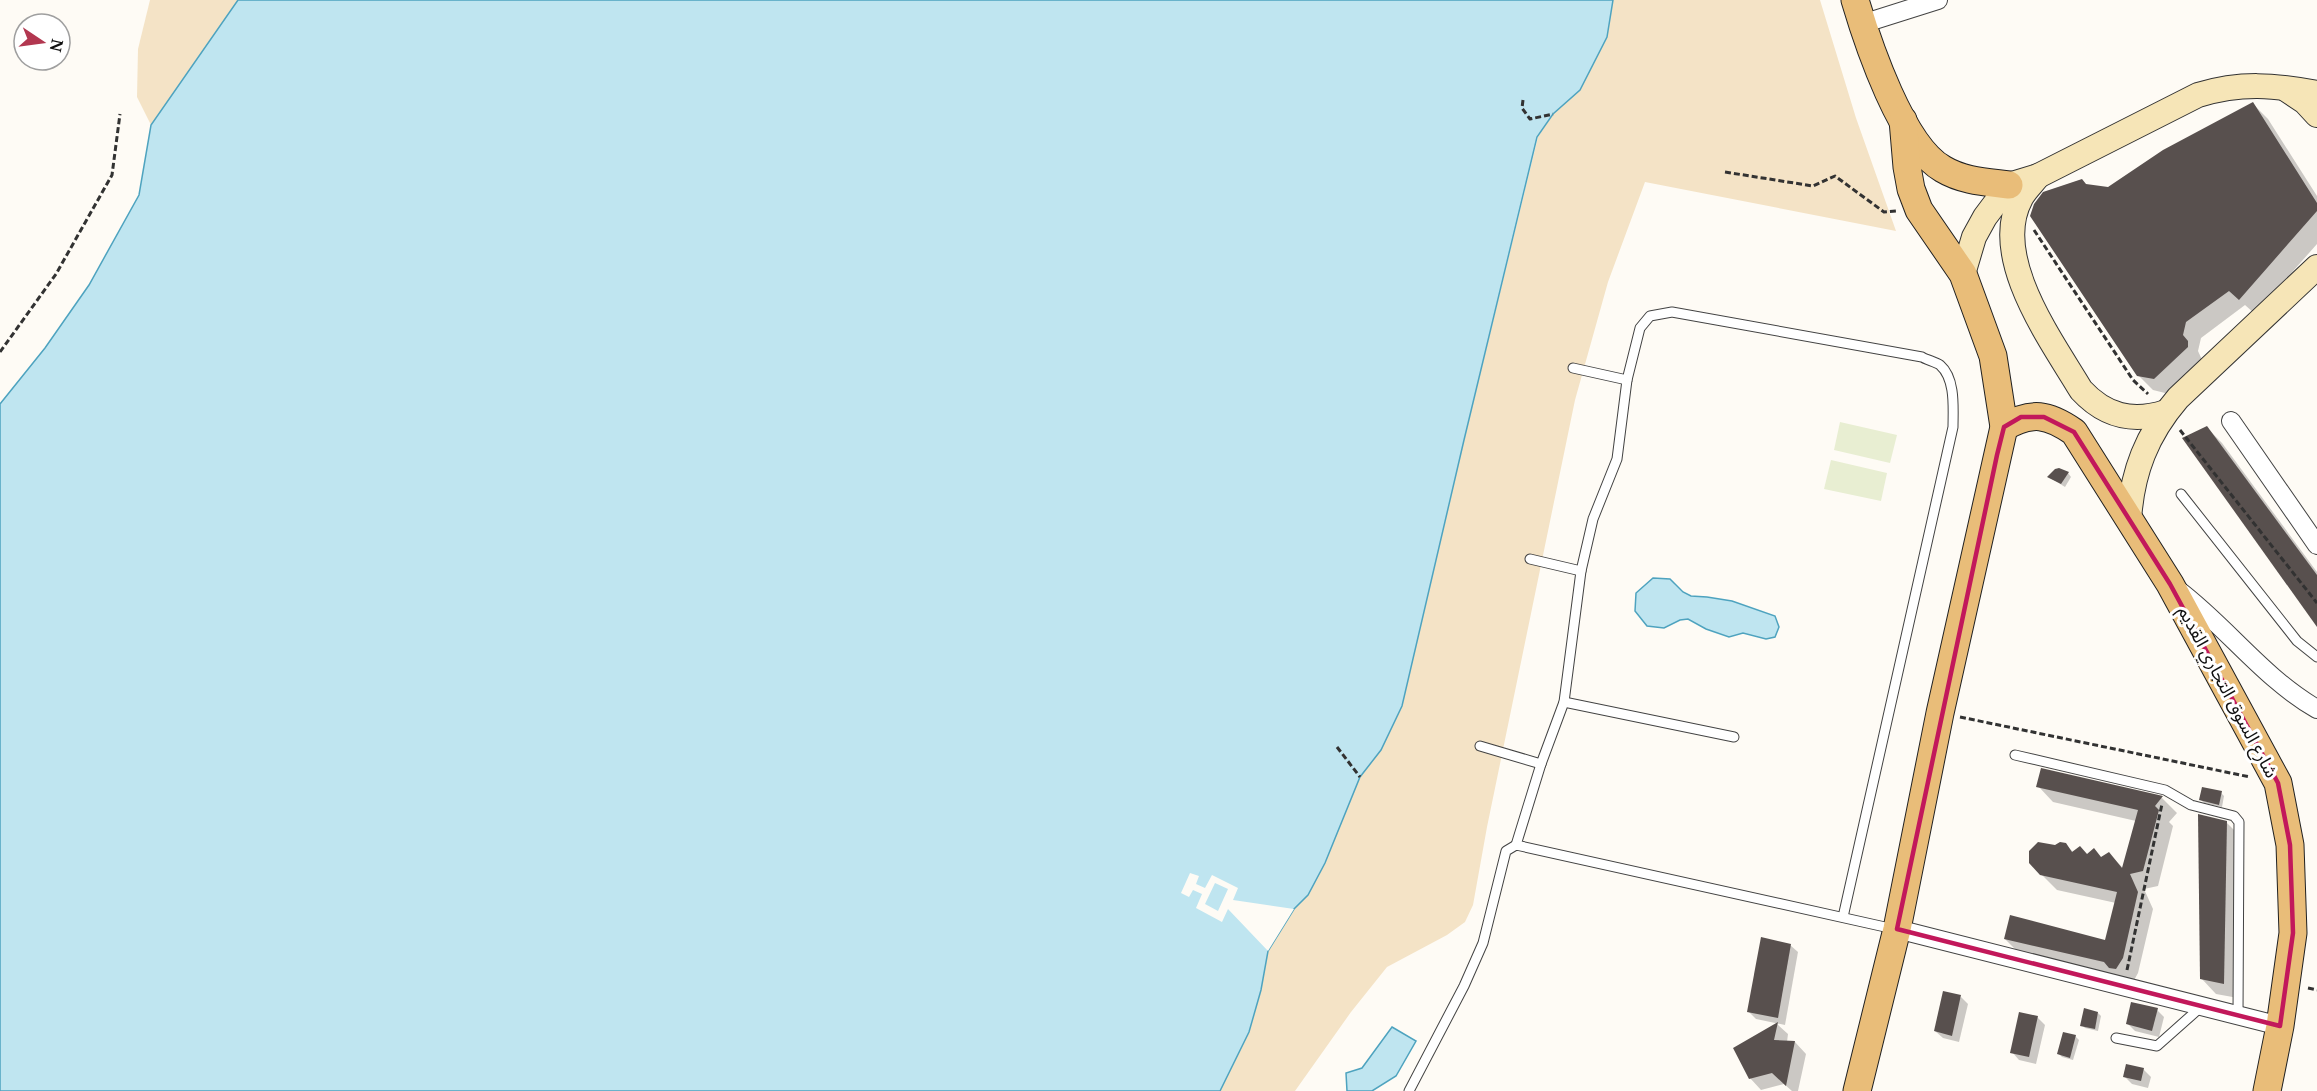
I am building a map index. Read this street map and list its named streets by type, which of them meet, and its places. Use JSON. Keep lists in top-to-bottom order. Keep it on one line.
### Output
{"streets":{"main road":["شارع السوق التجاري القديم"]},"north":"right"}
